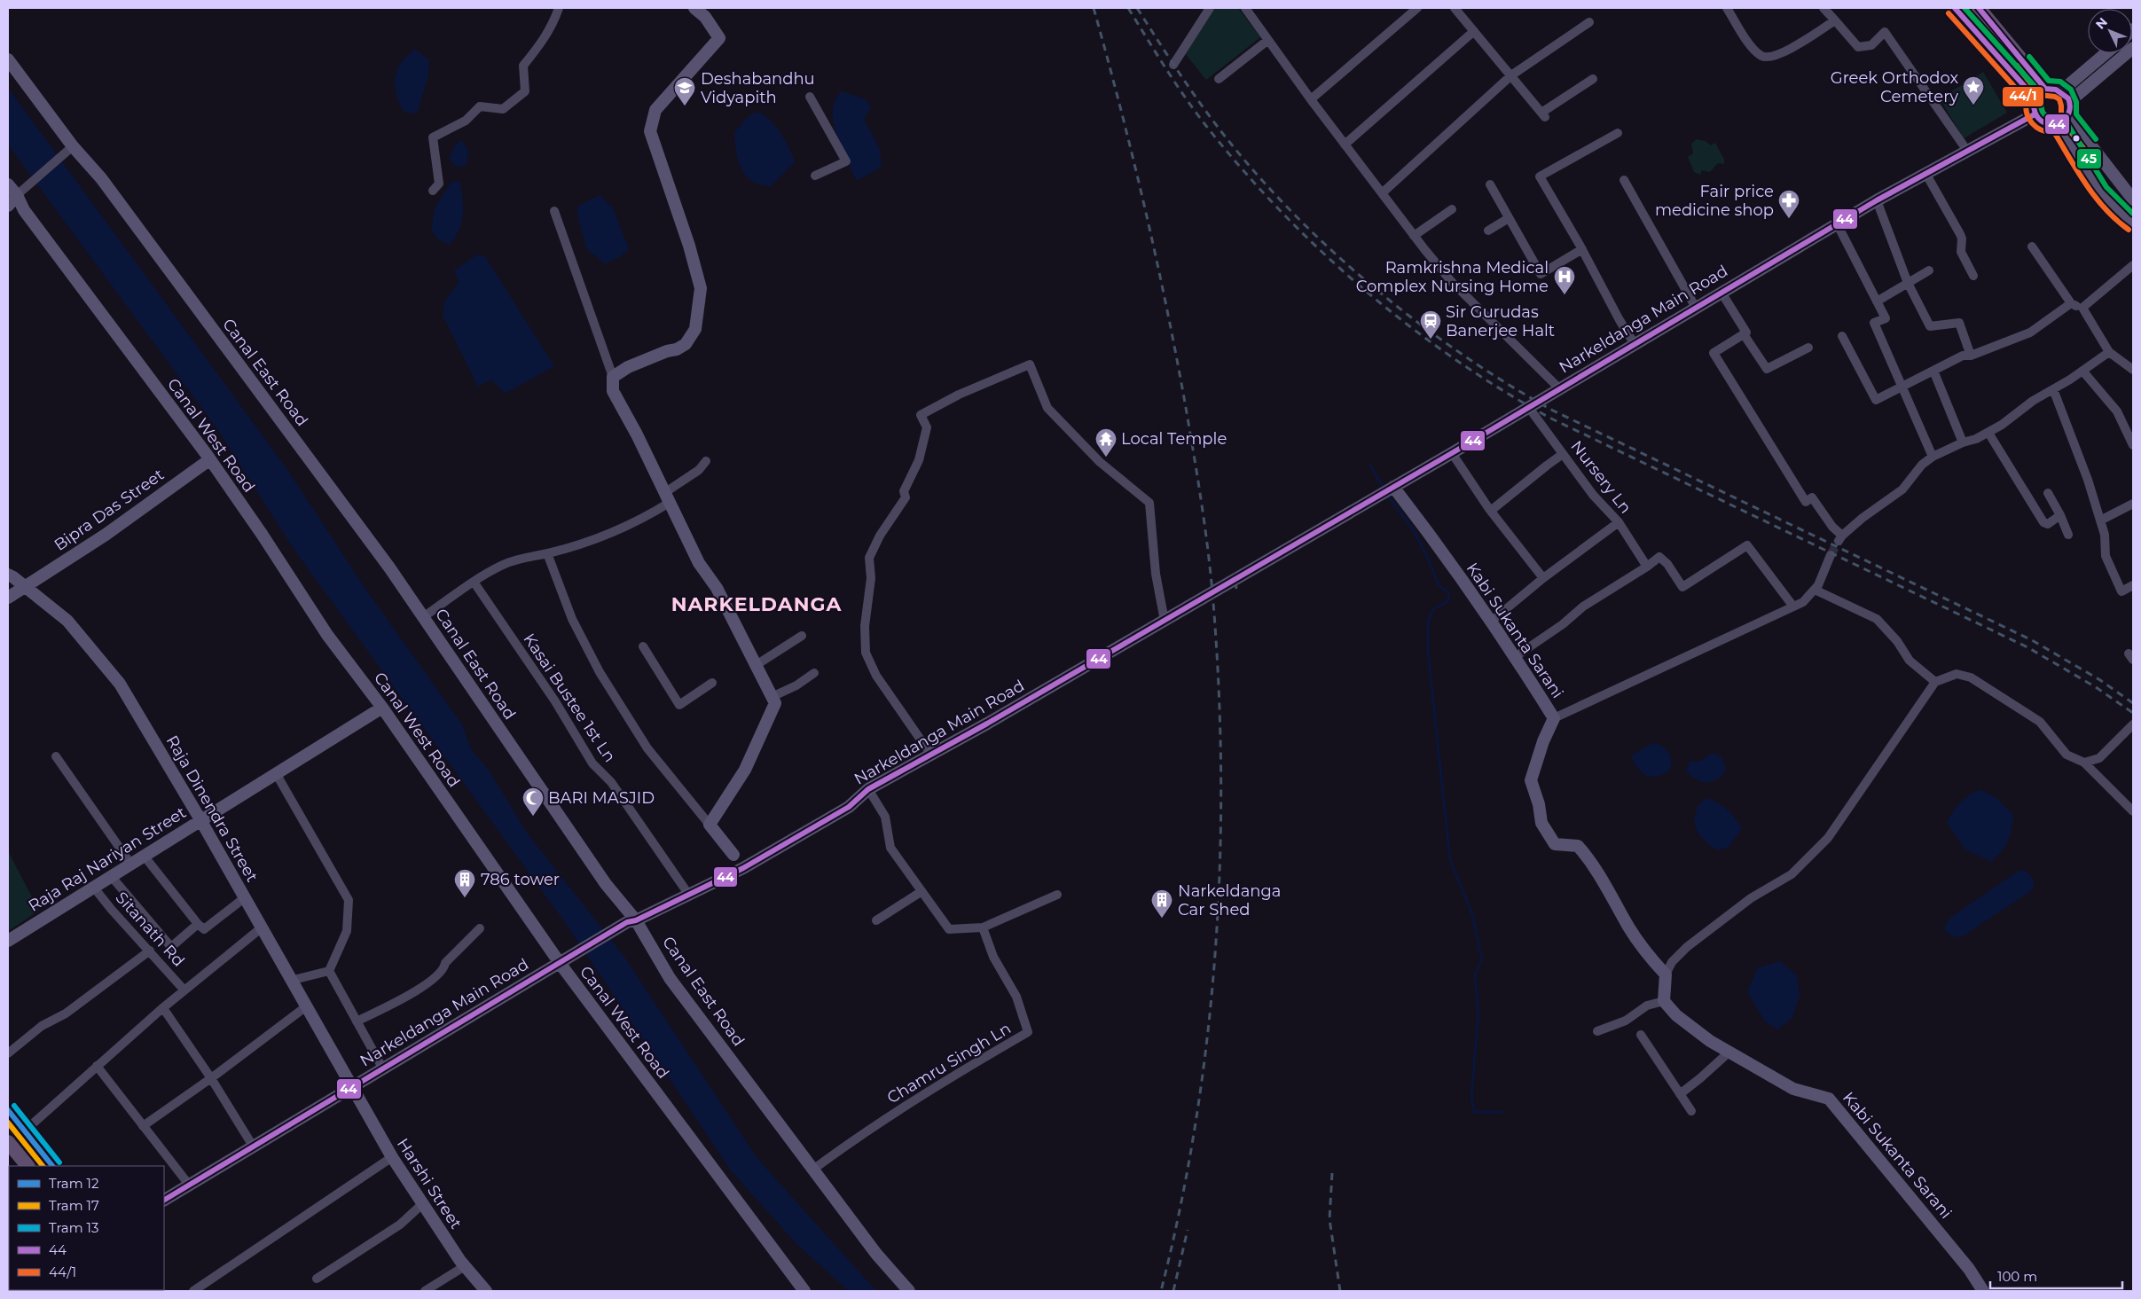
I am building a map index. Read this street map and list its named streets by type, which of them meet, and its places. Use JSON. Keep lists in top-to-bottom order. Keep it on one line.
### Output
{"streets":{"main road":["Narkeldanga Main Road","Canal East Road","Canal West Road","Bipra Das Street","Kabi Sukanta Sarani","Raja Dinendra Street","Raja Raj Nariyan Street","Harshi Street"],"street":["Nursery Ln","Kasai Bustee 1st Ln","Sitanath Rd","Chamru Singh Ln"]},"crossings":[["Narkeldanga Main Road","Canal East Road"],["Narkeldanga Main Road","Canal West Road"],["Narkeldanga Main Road","Nursery Ln"],["Narkeldanga Main Road","Kabi Sukanta Sarani"],["Narkeldanga Main Road","Kasai Bustee 1st Ln"],["Narkeldanga Main Road","Raja Dinendra Street"],["Narkeldanga Main Road","Harshi Street"],["Canal East Road","Chamru Singh Ln"],["Canal West Road","Bipra Das Street"],["Canal West Road","Raja Raj Nariyan Street"],["Bipra Das Street","Raja Dinendra Street"],["Raja Dinendra Street","Raja Raj Nariyan Street"],["Raja Dinendra Street","Harshi Street"],["Raja Raj Nariyan Street","Sitanath Rd"]],"districts":["NARKELDANGA"],"places":{"place":["Greek Orthodox Cemetery"],"school or university":["Deshabandhu Vidyapith"],"pharmacy":["Fair price medicine shop"],"hospital":["Ramkrishna Medical Complex Nursing Home"],"station":["Sir Gurudas Banerjee Halt"],"temple":["Local Temple"],"mosque":["BARI MASJID"],"building":["786 tower","Narkeldanga Car Shed"]},"lines":["transit line 44","transit line 45","transit line 44/1","tram line 13","tram line 12","tram line 17"],"legend":["Tram 12","Tram 17","Tram 13","44","44/1"],"scale_bar":"100 m","north":"top left"}
